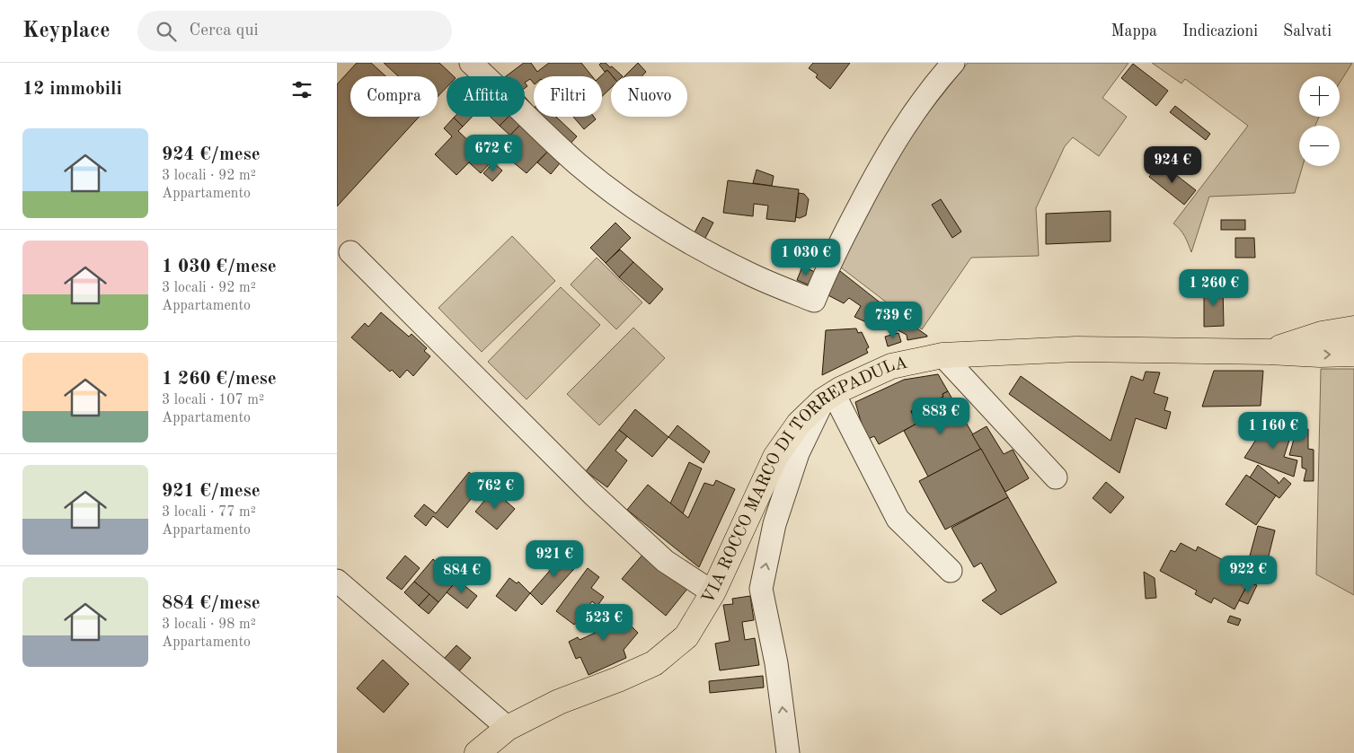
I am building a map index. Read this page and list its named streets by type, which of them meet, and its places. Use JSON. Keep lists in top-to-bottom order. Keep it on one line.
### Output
{"streets":{"main road":["VIA ROCCO MARCO DI TORREPADULA"]},"page":{"header":"Keyplace","search":"Cerca qui","nav":["Mappa","Indicazioni","Salvati"],"heading":"12 immobili","map_buttons":["+","−"],"chip":["Compra","Affitta","Filtri","Nuovo"],"list":[{"name":"924 €/mese","note":"3 locali · 92 m² · Appartamento"},{"name":"1 030 €/mese","note":"3 locali · 92 m² · Appartamento"},{"name":"1 260 €/mese","note":"3 locali · 107 m² · Appartamento"},{"name":"921 €/mese","note":"3 locali · 77 m² · Appartamento"},{"name":"884 €/mese","note":"3 locali · 98 m² · Appartamento"}],"price":["672 €","924 €","1 030 €","1 260 €","739 €","883 €","1 160 €","762 €","921 €","922 €","884 €","523 €"]}}
